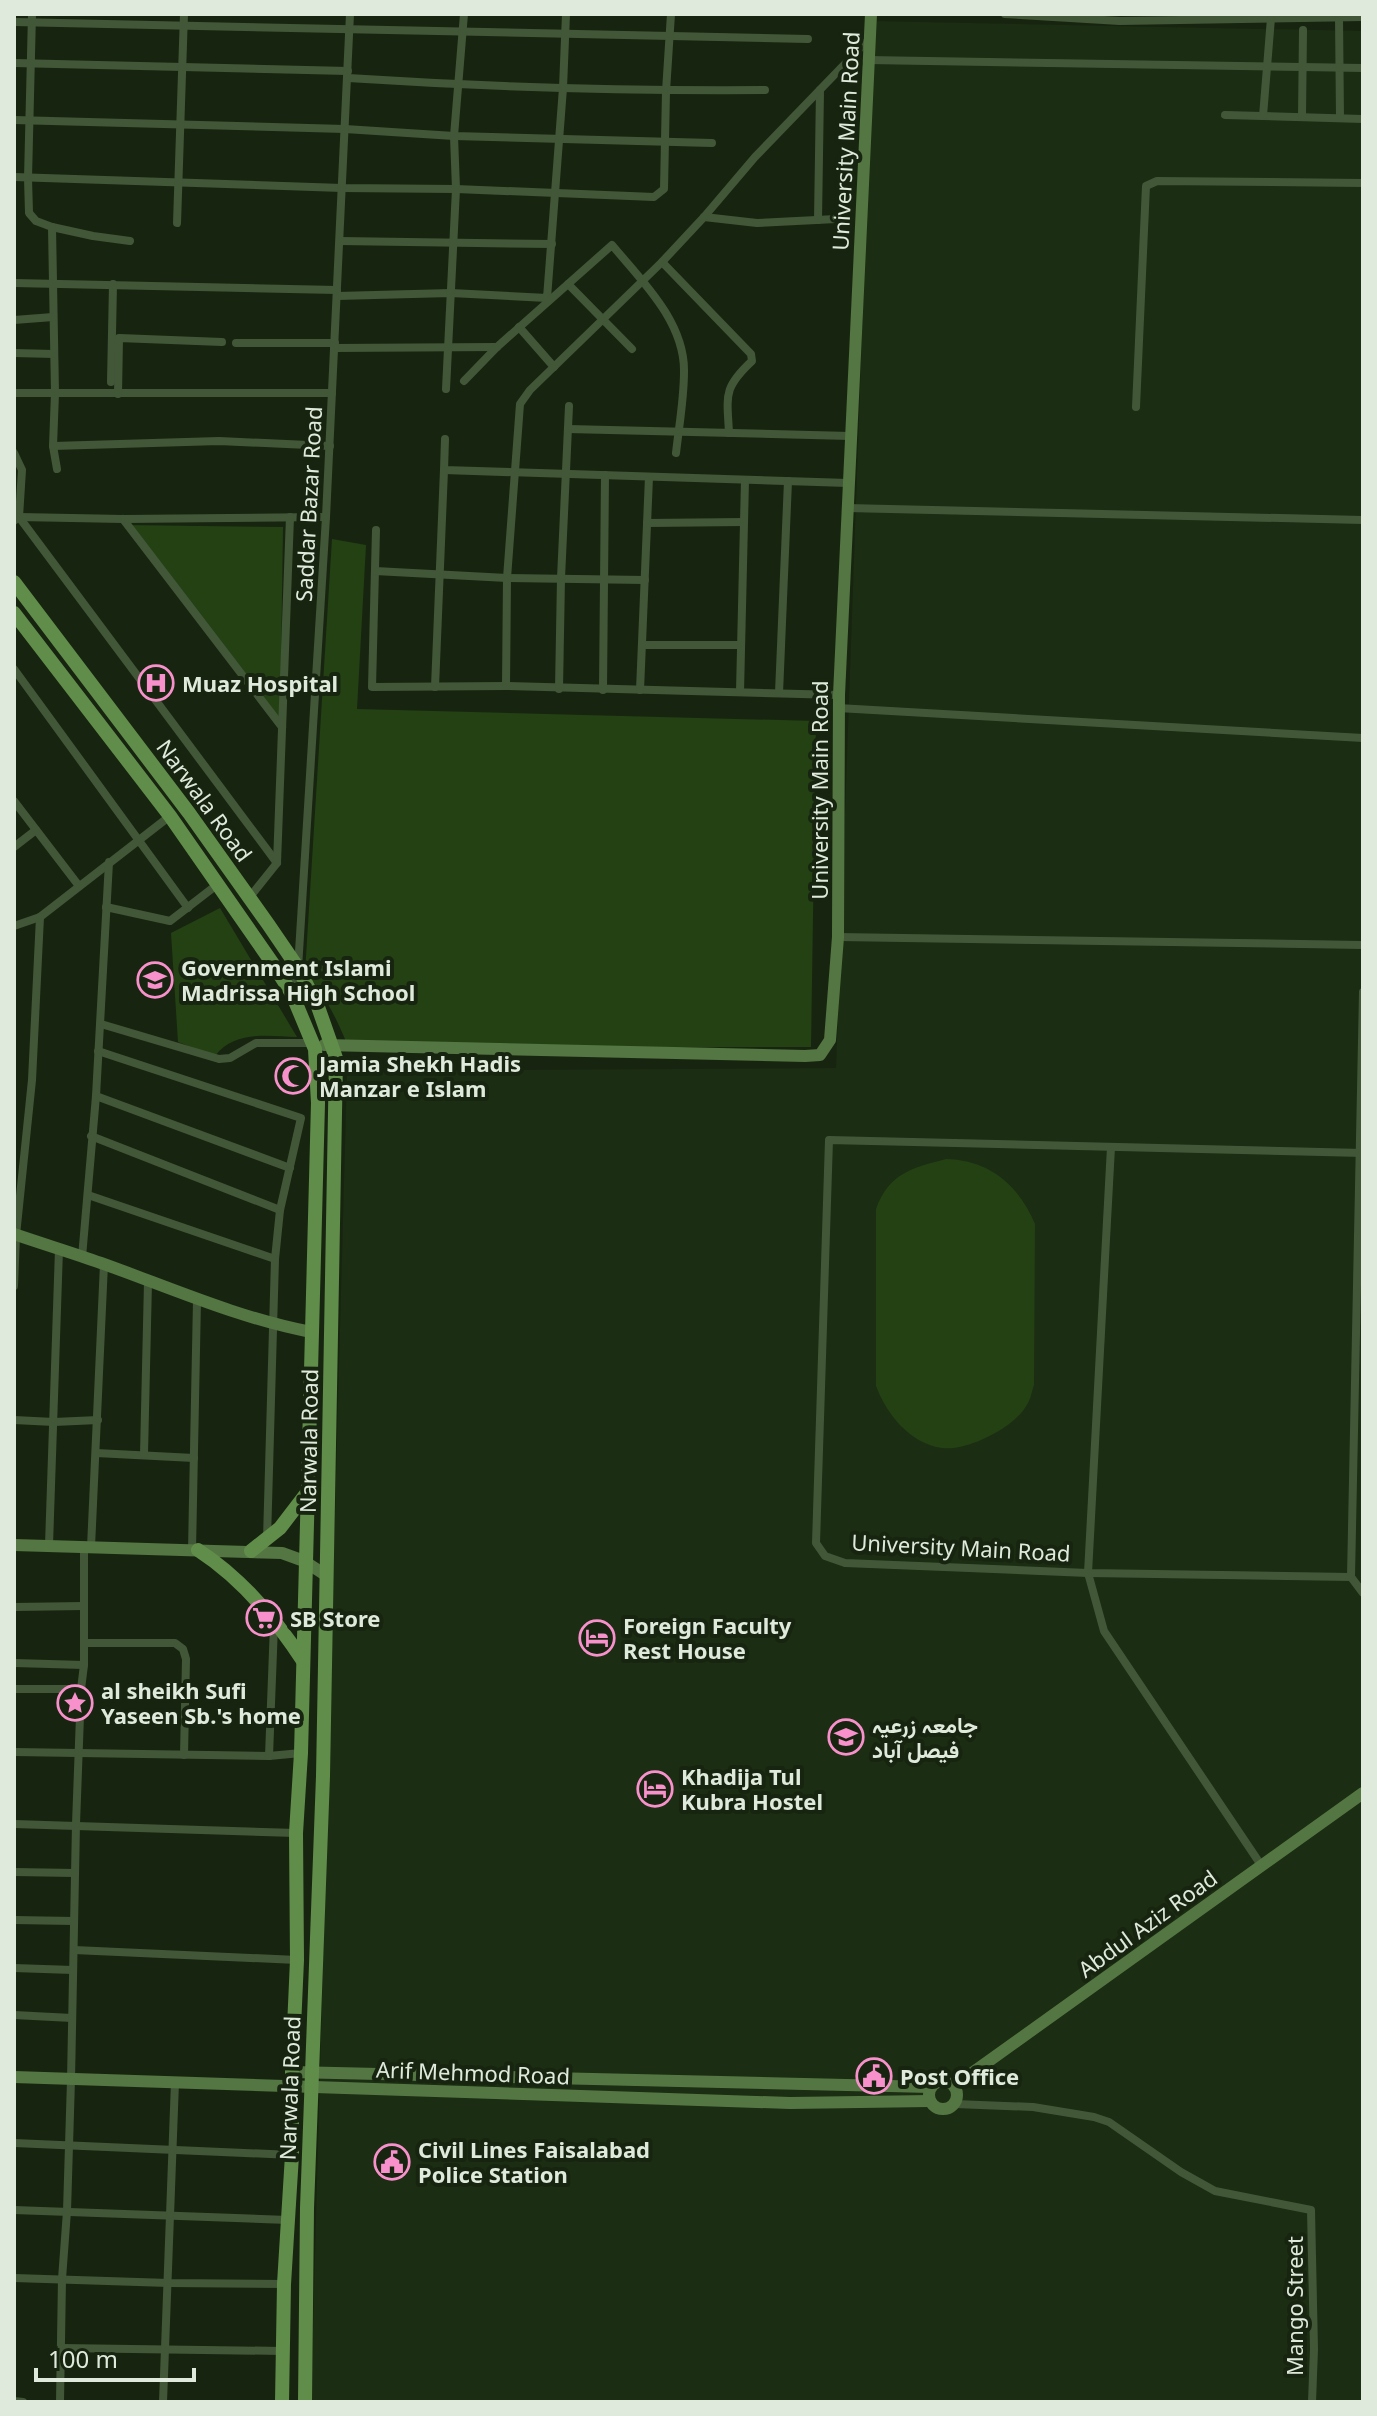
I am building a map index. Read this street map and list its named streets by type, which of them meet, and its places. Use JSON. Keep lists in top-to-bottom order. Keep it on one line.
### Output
{"streets":{"main road":["Narwala Road"],"street":["University Main Road","Saddar Bazar Road","Abdul Aziz Road","Arif Mehmod Road","Mango Street"]},"crossings":[["University Main Road","Narwala Road"],["Saddar Bazar Road","Narwala Road"],["Narwala Road","Arif Mehmod Road"],["Abdul Aziz Road","Arif Mehmod Road"],["Abdul Aziz Road","Mango Street"],["Arif Mehmod Road","Mango Street"]],"places":{"hospital":["Muaz Hospital"],"school or university":["Government Islami Madrissa High School","جامعہ زرعیہ فیصل آباد"],"mosque":["Jamia Shekh Hadis Manzar e Islam"],"supermarket":["SB Store"],"hotel":["Foreign Faculty Rest House","Khadija Tul Kubra Hostel"],"place":["al sheikh Sufi Yaseen Sb.'s home"],"public building":["Post Office","Civil Lines Faisalabad Police Station"]},"scale_bar":"100 m"}
